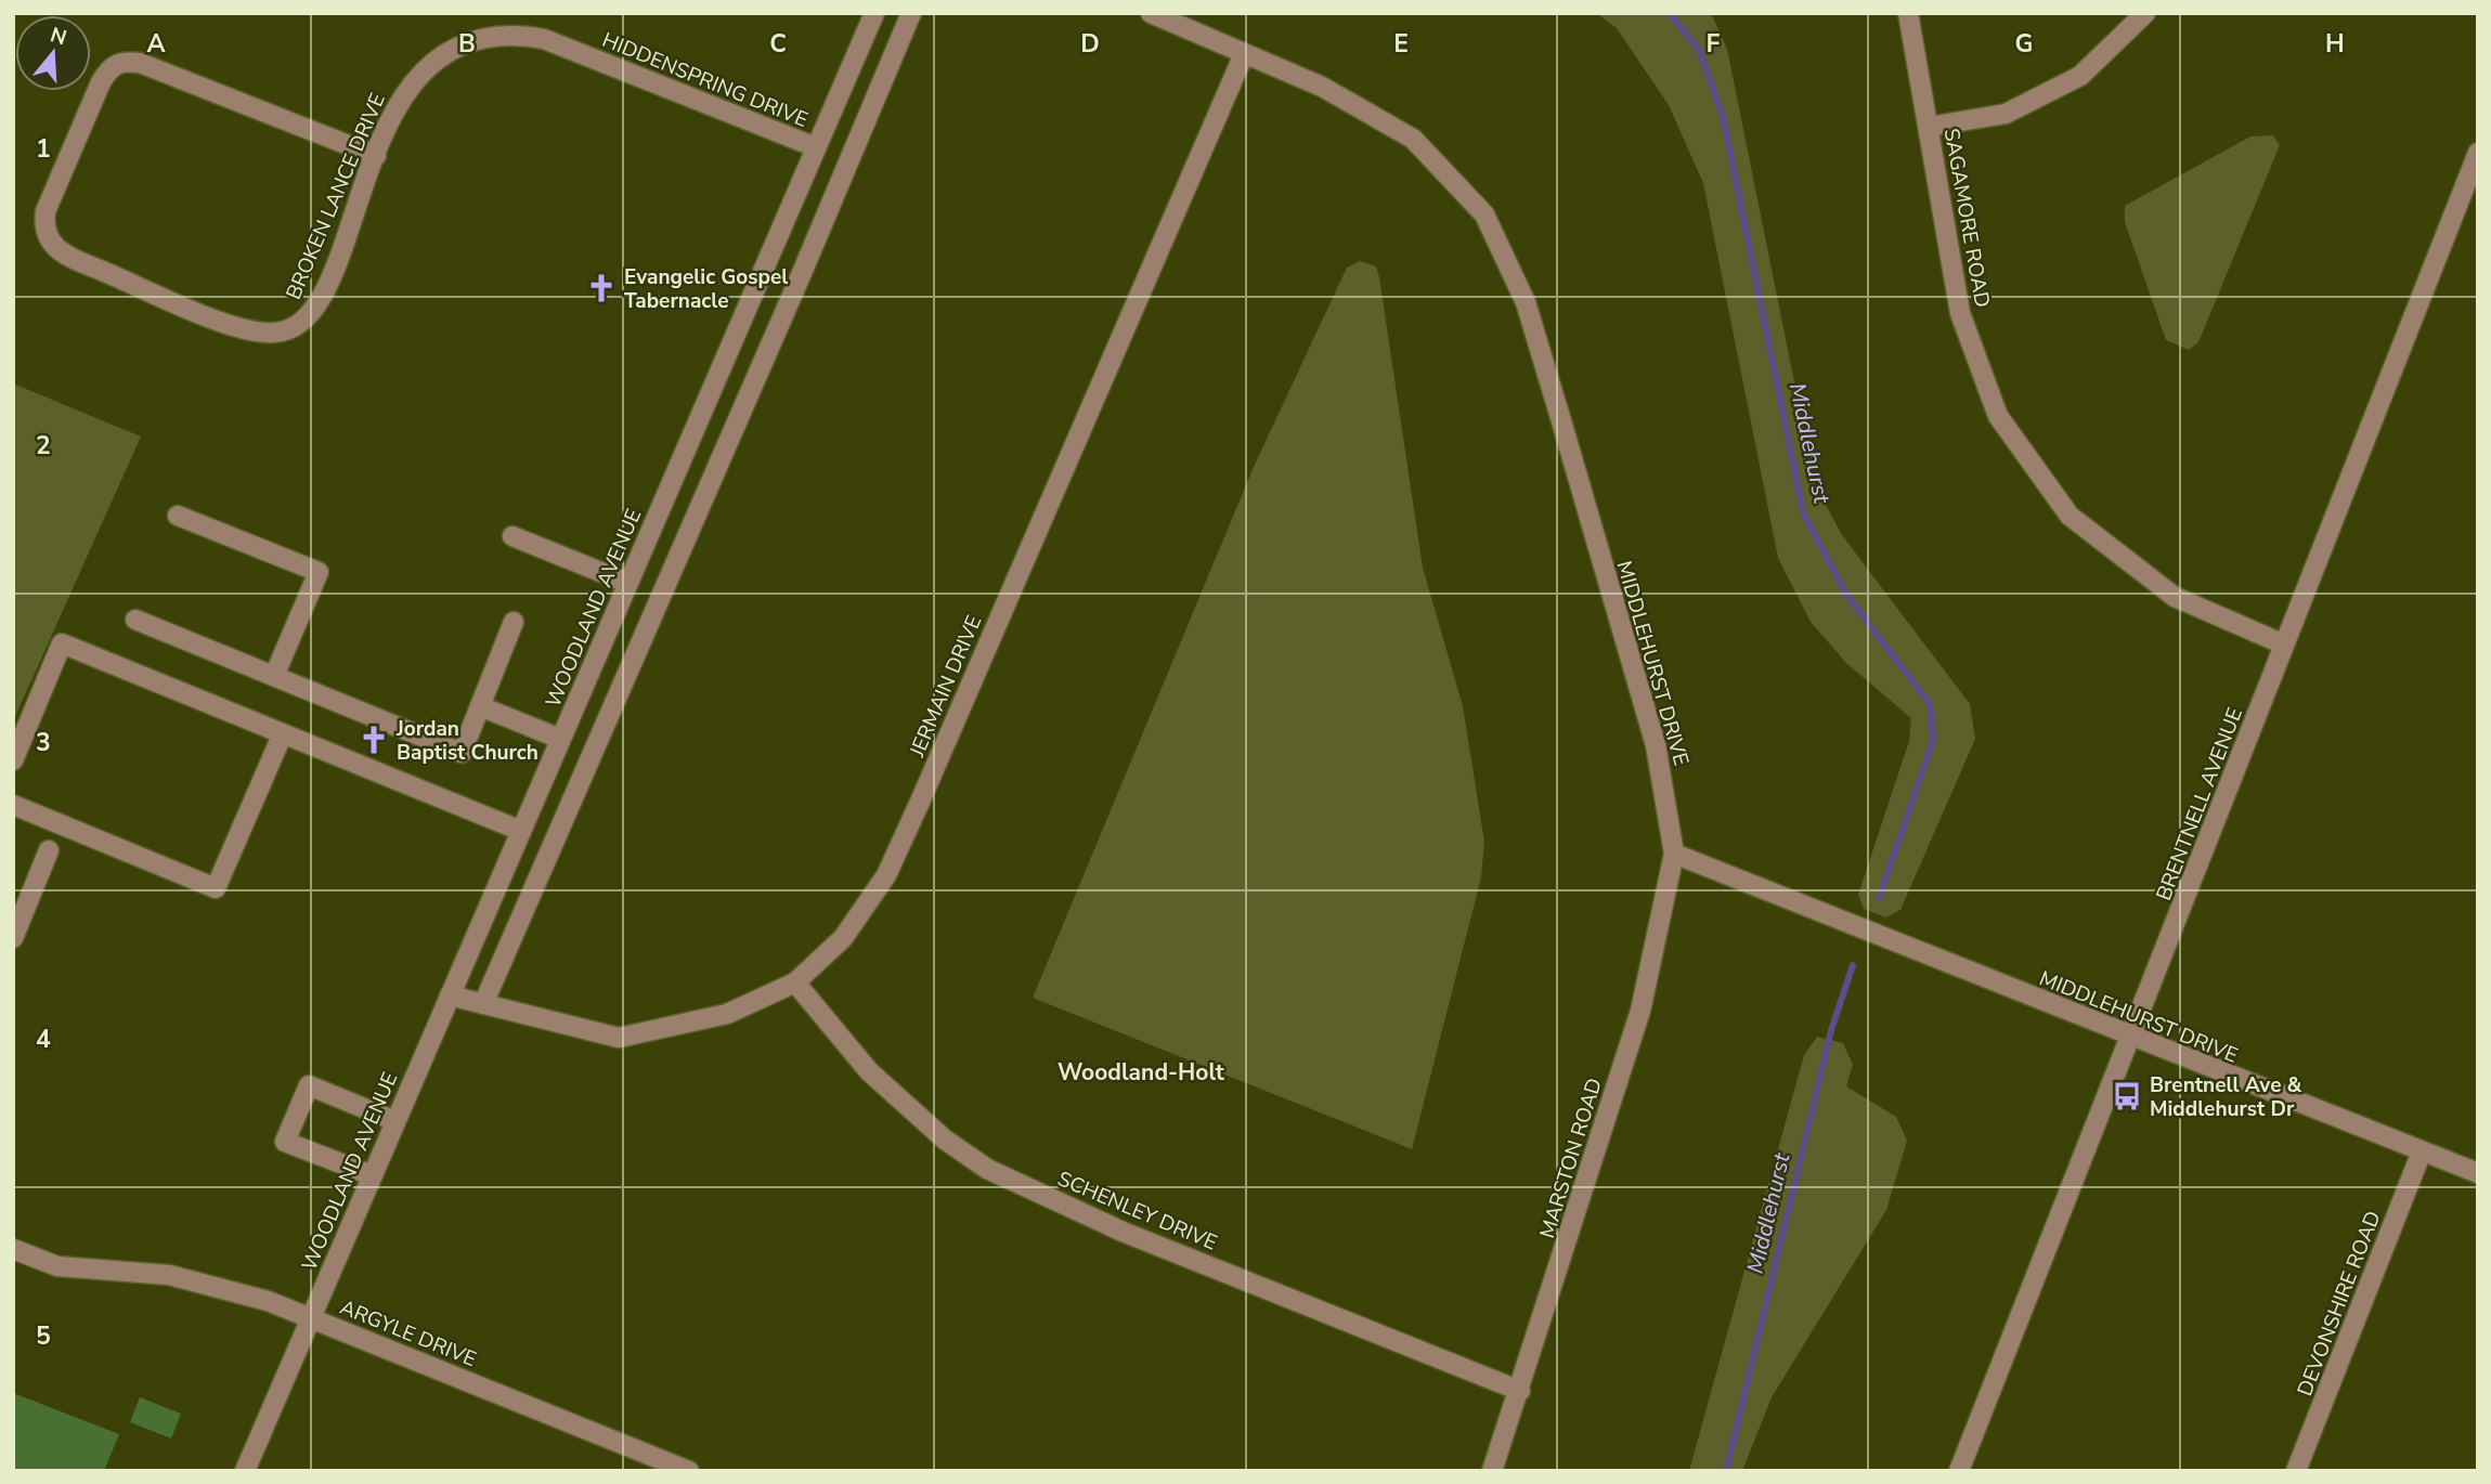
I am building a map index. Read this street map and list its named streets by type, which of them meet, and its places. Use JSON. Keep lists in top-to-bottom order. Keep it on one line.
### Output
{"streets":{"street":["HIDDENSPRING DRIVE","BROKEN LANCE DRIVE","SAGAMORE ROAD","WOODLAND AVENUE","MIDDLEHURST DRIVE","JERMAIN DRIVE","BRENTNELL AVENUE","MARSTON ROAD","SCHENLEY DRIVE","DEVONSHIRE ROAD","ARGYLE DRIVE"]},"crossings":[["HIDDENSPRING DRIVE","BROKEN LANCE DRIVE"],["HIDDENSPRING DRIVE","WOODLAND AVENUE"],["SAGAMORE ROAD","BRENTNELL AVENUE"],["WOODLAND AVENUE","JERMAIN DRIVE"],["WOODLAND AVENUE","ARGYLE DRIVE"],["MIDDLEHURST DRIVE","JERMAIN DRIVE"],["MIDDLEHURST DRIVE","BRENTNELL AVENUE"],["MIDDLEHURST DRIVE","MARSTON ROAD"],["MIDDLEHURST DRIVE","DEVONSHIRE ROAD"],["JERMAIN DRIVE","SCHENLEY DRIVE"],["MARSTON ROAD","SCHENLEY DRIVE"]],"districts":["Woodland-Holt"],"water":["Middlehurst"],"places":{"church":["Evangelic Gospel Tabernacle","Jordan Baptist Church"],"bus stop":["Brentnell Ave & Middlehurst Dr"]},"north":"top","grid":{"columns":["A","B","C","D","E","F","G","H"],"rows":["1","2","3","4","5"]}}
